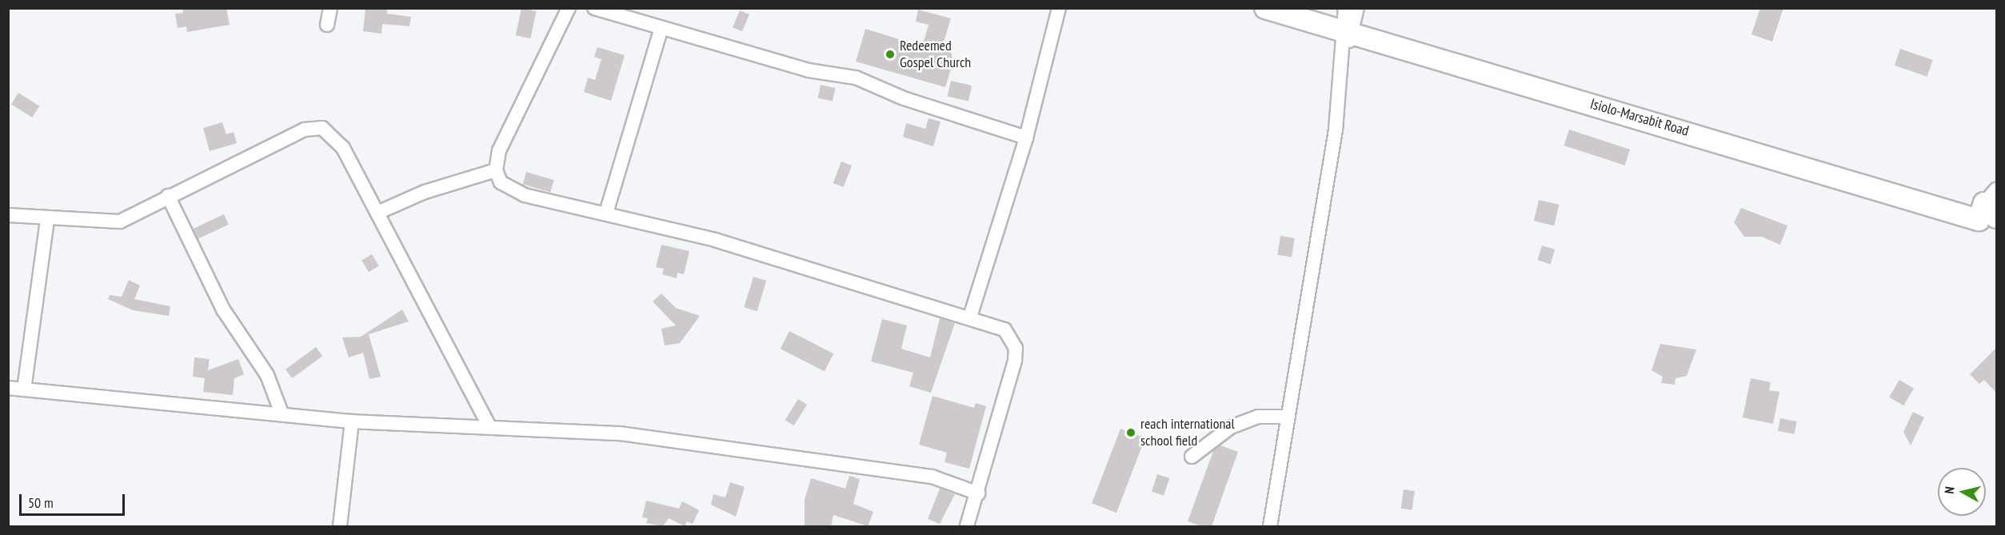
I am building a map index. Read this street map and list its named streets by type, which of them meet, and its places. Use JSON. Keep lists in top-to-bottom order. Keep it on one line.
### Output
{"streets":{"highway":["Isiolo-Marsabit Road"]},"places":["Redeemed Gospel Church","reach international school field"],"scale_bar":"50 m","north":"left"}
